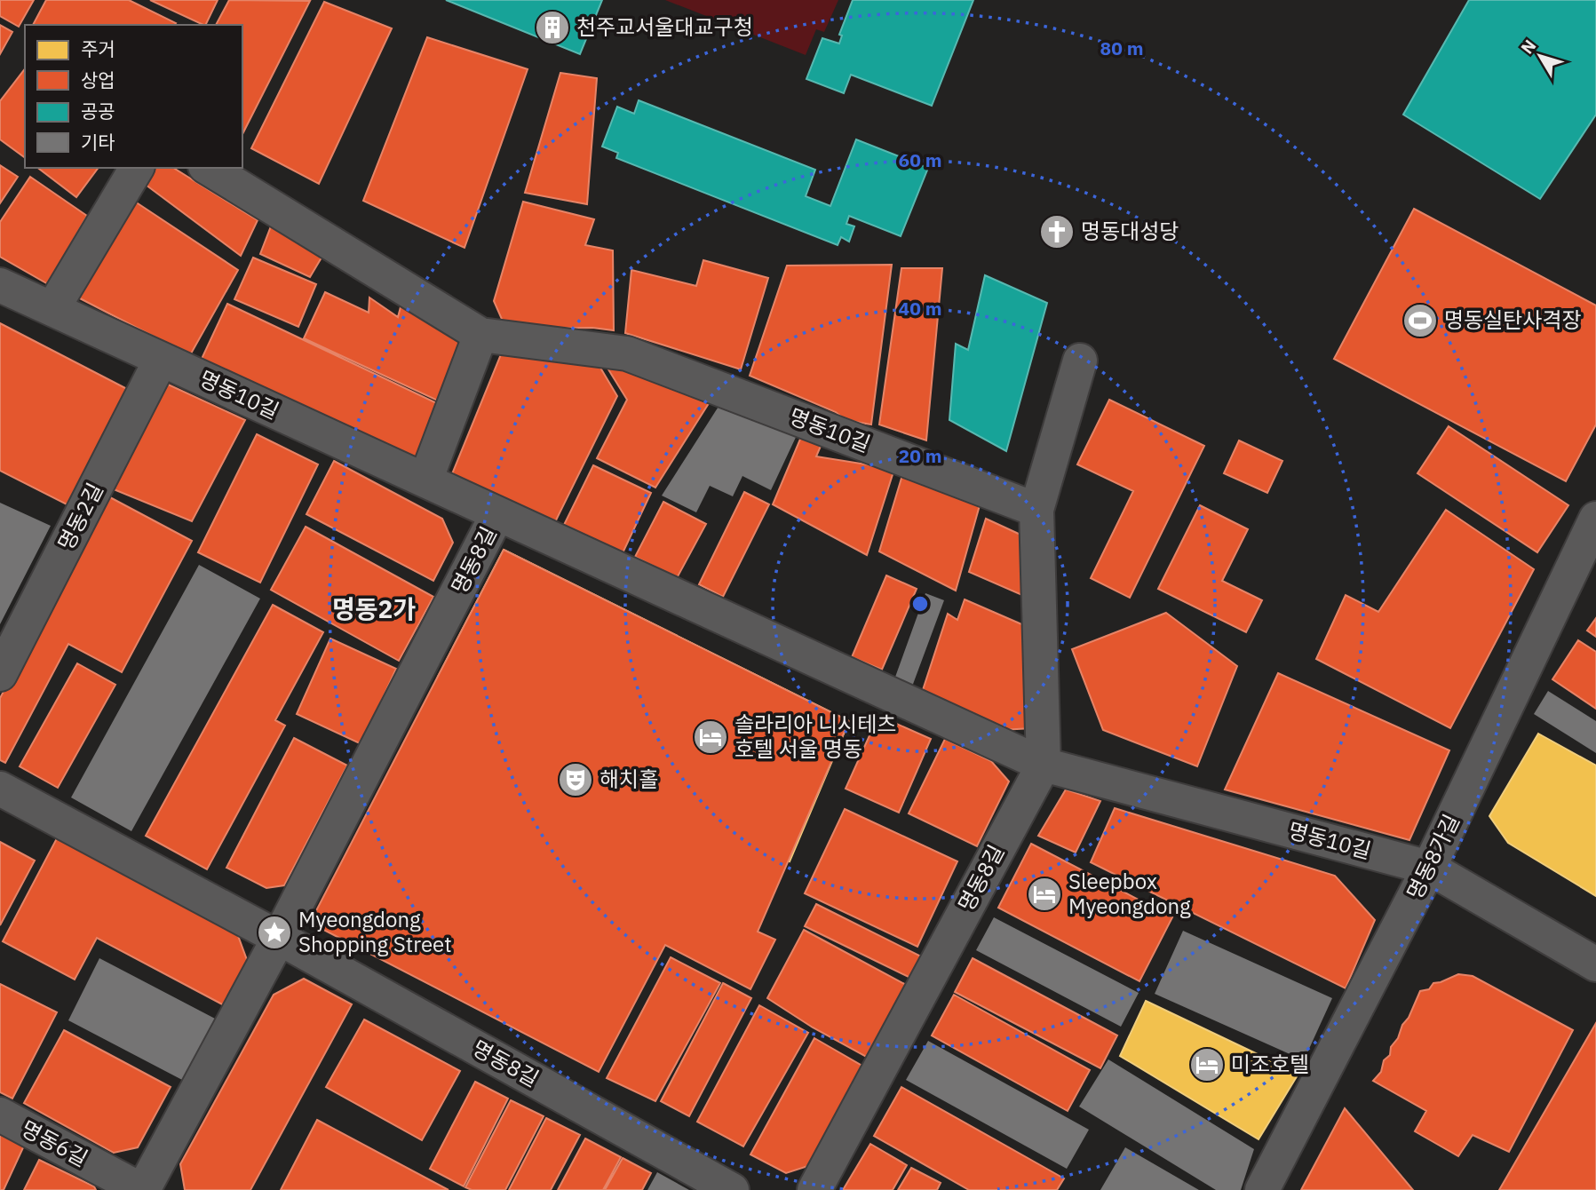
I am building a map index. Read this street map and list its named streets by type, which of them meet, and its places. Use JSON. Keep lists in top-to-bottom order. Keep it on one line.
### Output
{"streets":{"street":["명동10길","명동2길","명동8길","명동8가길","명동6길"]},"crossings":[["명동10길","명동2길"],["명동10길","명동8길"],["명동10길","명동8가길"],["명동8길","명동6길"]],"districts":["명동2가"],"places":{"building":["천주교서울대교구청"],"church":["명동대성당"],"sports":["명동실탄사격장"],"hotel":["솔라리아 니시테츠 호텔 서울 명동","Sleepbox Myeongdong","미조호텔"],"theatre":["해치홀"],"place":["Myeongdong Shopping Street"]},"legend":["주거","상업","공공","기타"],"north":"top left","rings":["80 m","60 m","40 m","20 m"]}
